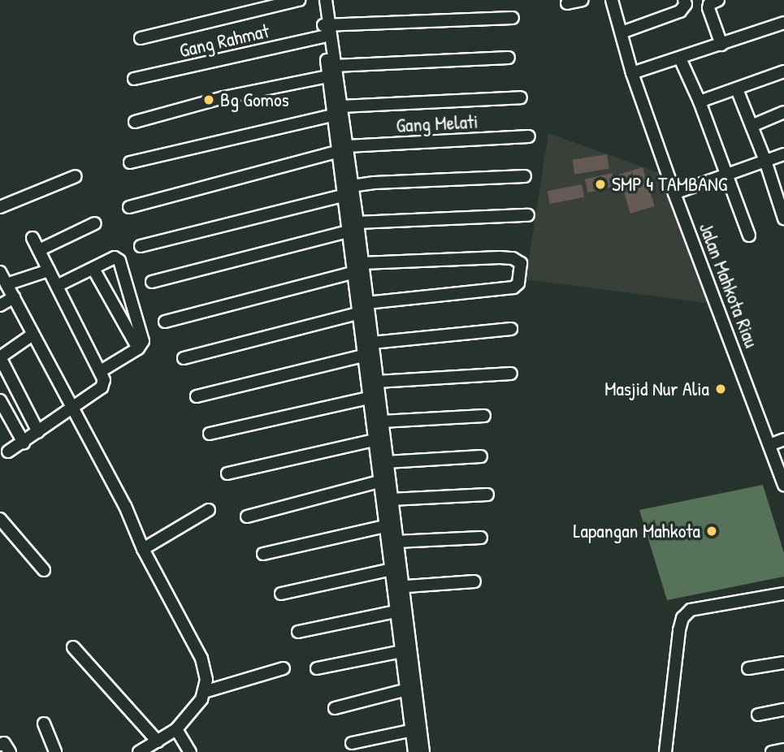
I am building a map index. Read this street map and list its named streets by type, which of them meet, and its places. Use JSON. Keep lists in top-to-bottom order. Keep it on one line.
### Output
{"streets":{"street":["Gang Rahmat","Gang Melati","Jalan Mahkota Riau"]},"places":["Bg Gomos","SMP 4 TAMBANG","Masjid Nur Alia","Lapangan Mahkota"]}
